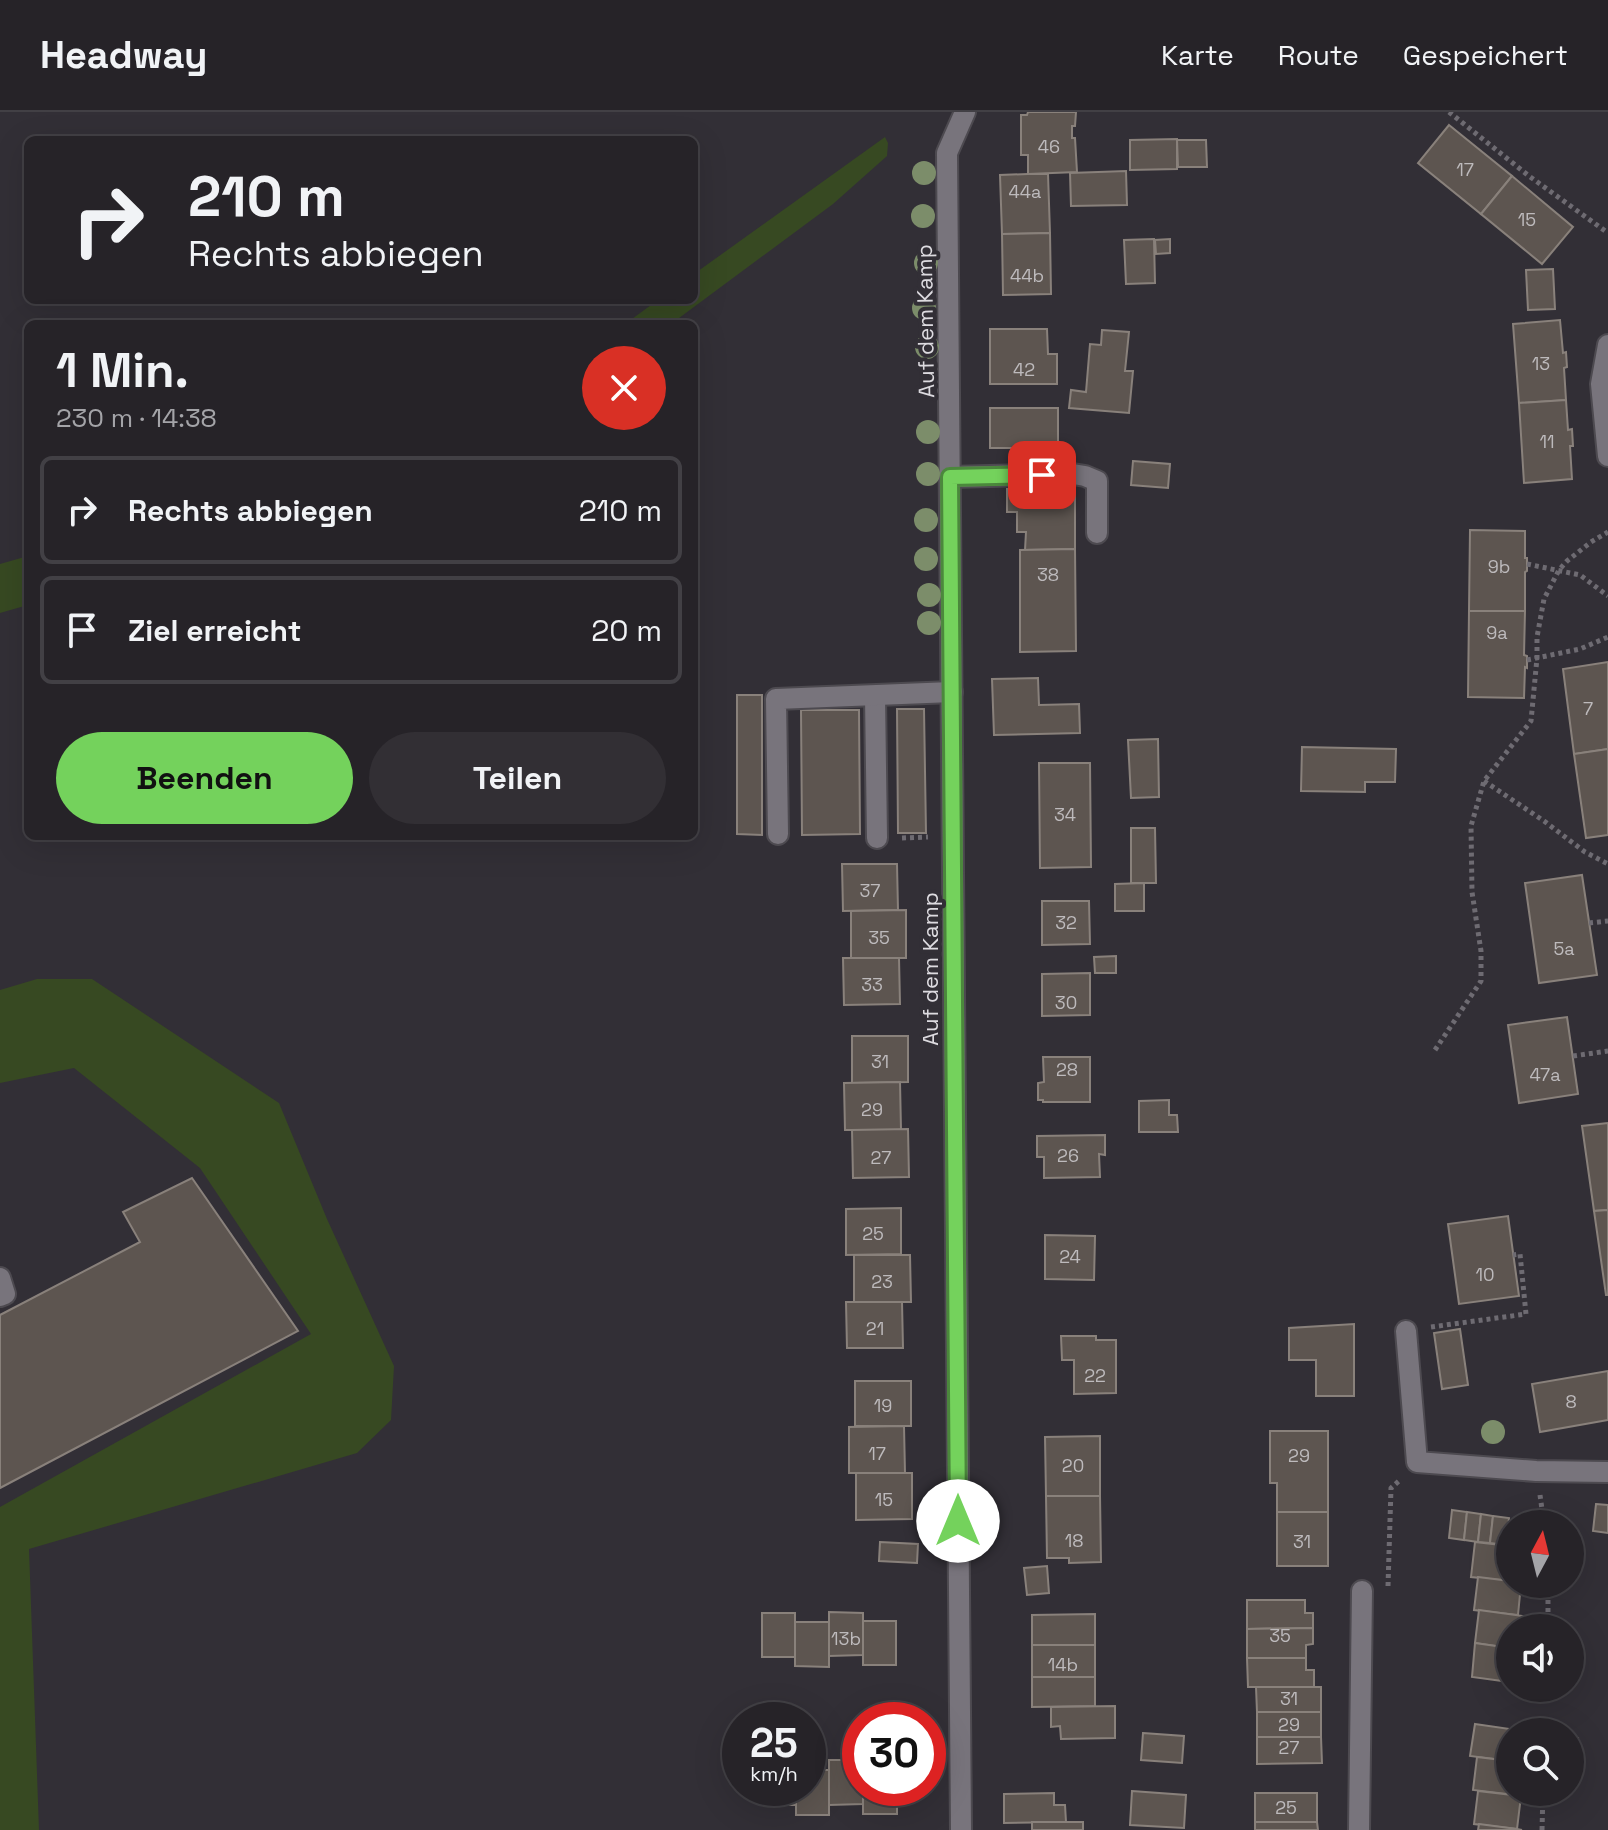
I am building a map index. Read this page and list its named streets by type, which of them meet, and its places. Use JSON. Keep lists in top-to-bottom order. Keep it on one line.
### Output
{"streets":{"street":["Auf dem Kamp"]},"house_numbers":["46","17","44a","15","44b","13","42","11","9b","38","9a","7","34","37","32","35","5a","33","30","31","28","47a","29","26","27","25","24","10","23","21","22","8","19","17","29","20","15","18","31","35","13b","14b","31","29","27","25"],"north":"top","page":{"header":"Headway","nav":["Karte","Route","Gespeichert"],"turn":["210 m","Rechts abbiegen"],"heading":["1 Min.","230 m · 14:38"],"list":[{"name":"Rechts abbiegen","value":"210 m"},{"name":"Ziel erreicht","value":"20 m"}],"buttons":["Beenden","Teilen"],"speed":"25 km/h","limit":"30"}}
